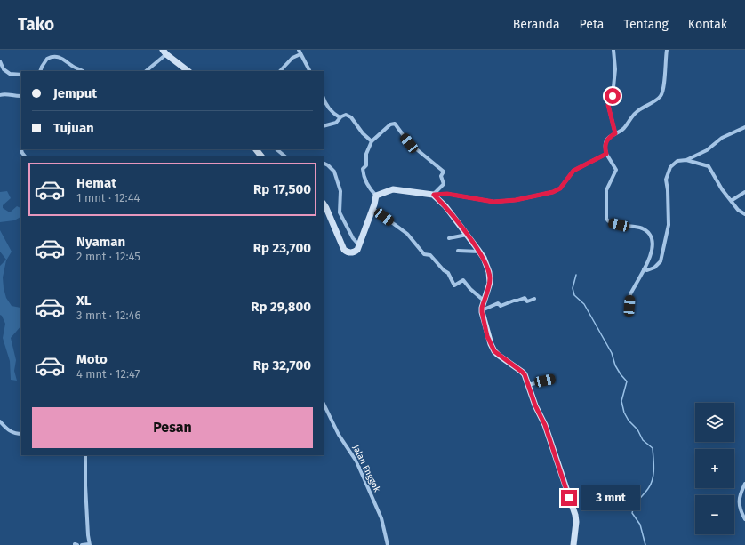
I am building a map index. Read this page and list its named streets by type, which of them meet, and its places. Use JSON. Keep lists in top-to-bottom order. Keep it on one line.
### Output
{"streets":{"street":["Jalan Enggok"]},"page":{"header":"Tako","nav":["Beranda","Peta","Tentang","Kontak"],"banner":["Jemput","Tujuan"],"list":[{"name":"Hemat","note":"1 mnt · 12:44","value":"Rp 17,500"},{"name":"Nyaman","note":"2 mnt · 12:45","value":"Rp 23,700"},{"name":"XL","note":"3 mnt · 12:46","value":"Rp 29,800"},{"name":"Moto","note":"4 mnt · 12:47","value":"Rp 32,700"}],"buttons":"Pesan","map_buttons":["+","−"],"bubble":"3 mnt"}}
